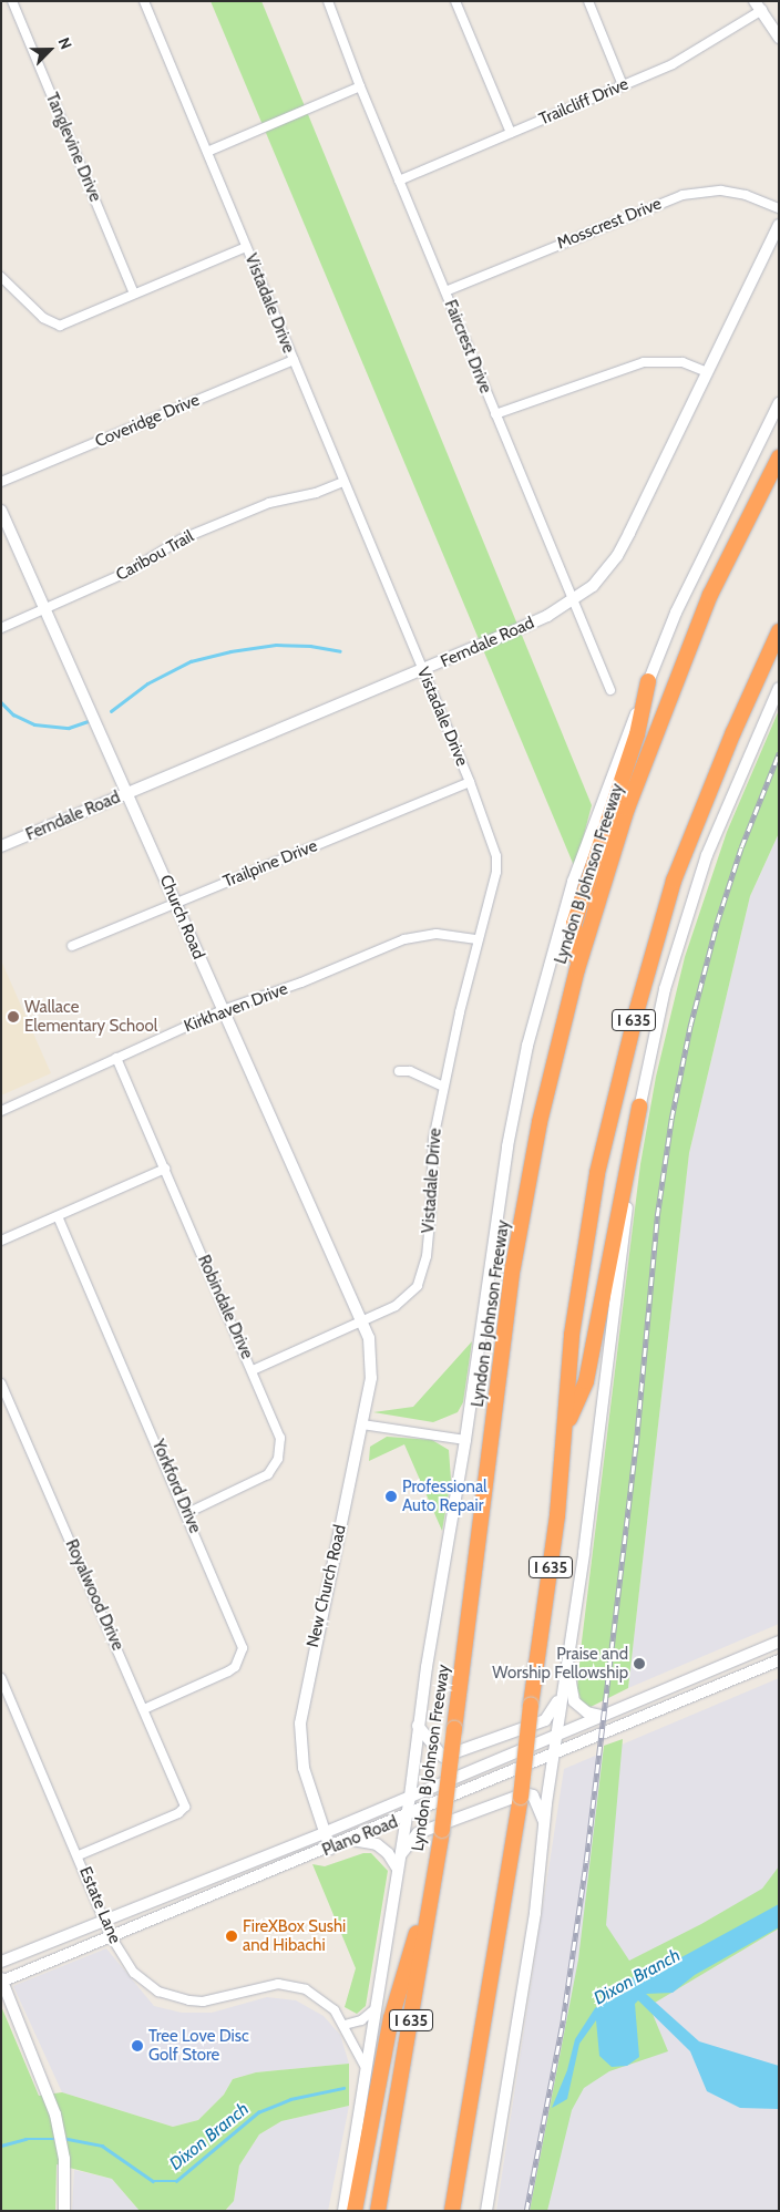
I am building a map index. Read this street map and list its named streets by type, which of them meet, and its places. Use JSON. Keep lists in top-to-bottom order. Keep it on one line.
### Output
{"streets":{"highway":["Lyndon B Johnson Freeway","I 635"],"main road":["Ferndale Road","Church Road","New Church Road","Plano Road"],"street":["Trailcliff Drive","Tanglevine Drive","Mosscrest Drive","Vistadale Drive","Faircrest Drive","Coveridge Drive","Caribou Trail","Trailpine Drive","Kirkhaven Drive","Robindale Drive","Yorkford Drive","Royalwood Drive","Estate Lane"]},"crossings":[["Trailcliff Drive","Faircrest Drive"],["Mosscrest Drive","Faircrest Drive"],["Vistadale Drive","Coveridge Drive"],["Vistadale Drive","Caribou Trail"],["Vistadale Drive","Ferndale Road"],["Vistadale Drive","Trailpine Drive"],["Vistadale Drive","Church Road"],["Vistadale Drive","Kirkhaven Drive"],["Vistadale Drive","Robindale Drive"],["Vistadale Drive","New Church Road"],["Faircrest Drive","Ferndale Road"],["Caribou Trail","Church Road"],["Ferndale Road","Church Road"],["Trailpine Drive","Church Road"],["Church Road","Kirkhaven Drive"],["Church Road","New Church Road"],["Kirkhaven Drive","Robindale Drive"],["Robindale Drive","Yorkford Drive"],["Yorkford Drive","Royalwood Drive"],["New Church Road","Plano Road"],["Royalwood Drive","Estate Lane"],["Plano Road","Estate Lane"]],"water":["Dixon Branch"],"places":["Wallace Elementary School","Professional Auto Repair","Praise and Worship Fellowship","FireXBox Sushi and Hibachi","Tree Love Disc Golf Store"],"north":"top right"}
